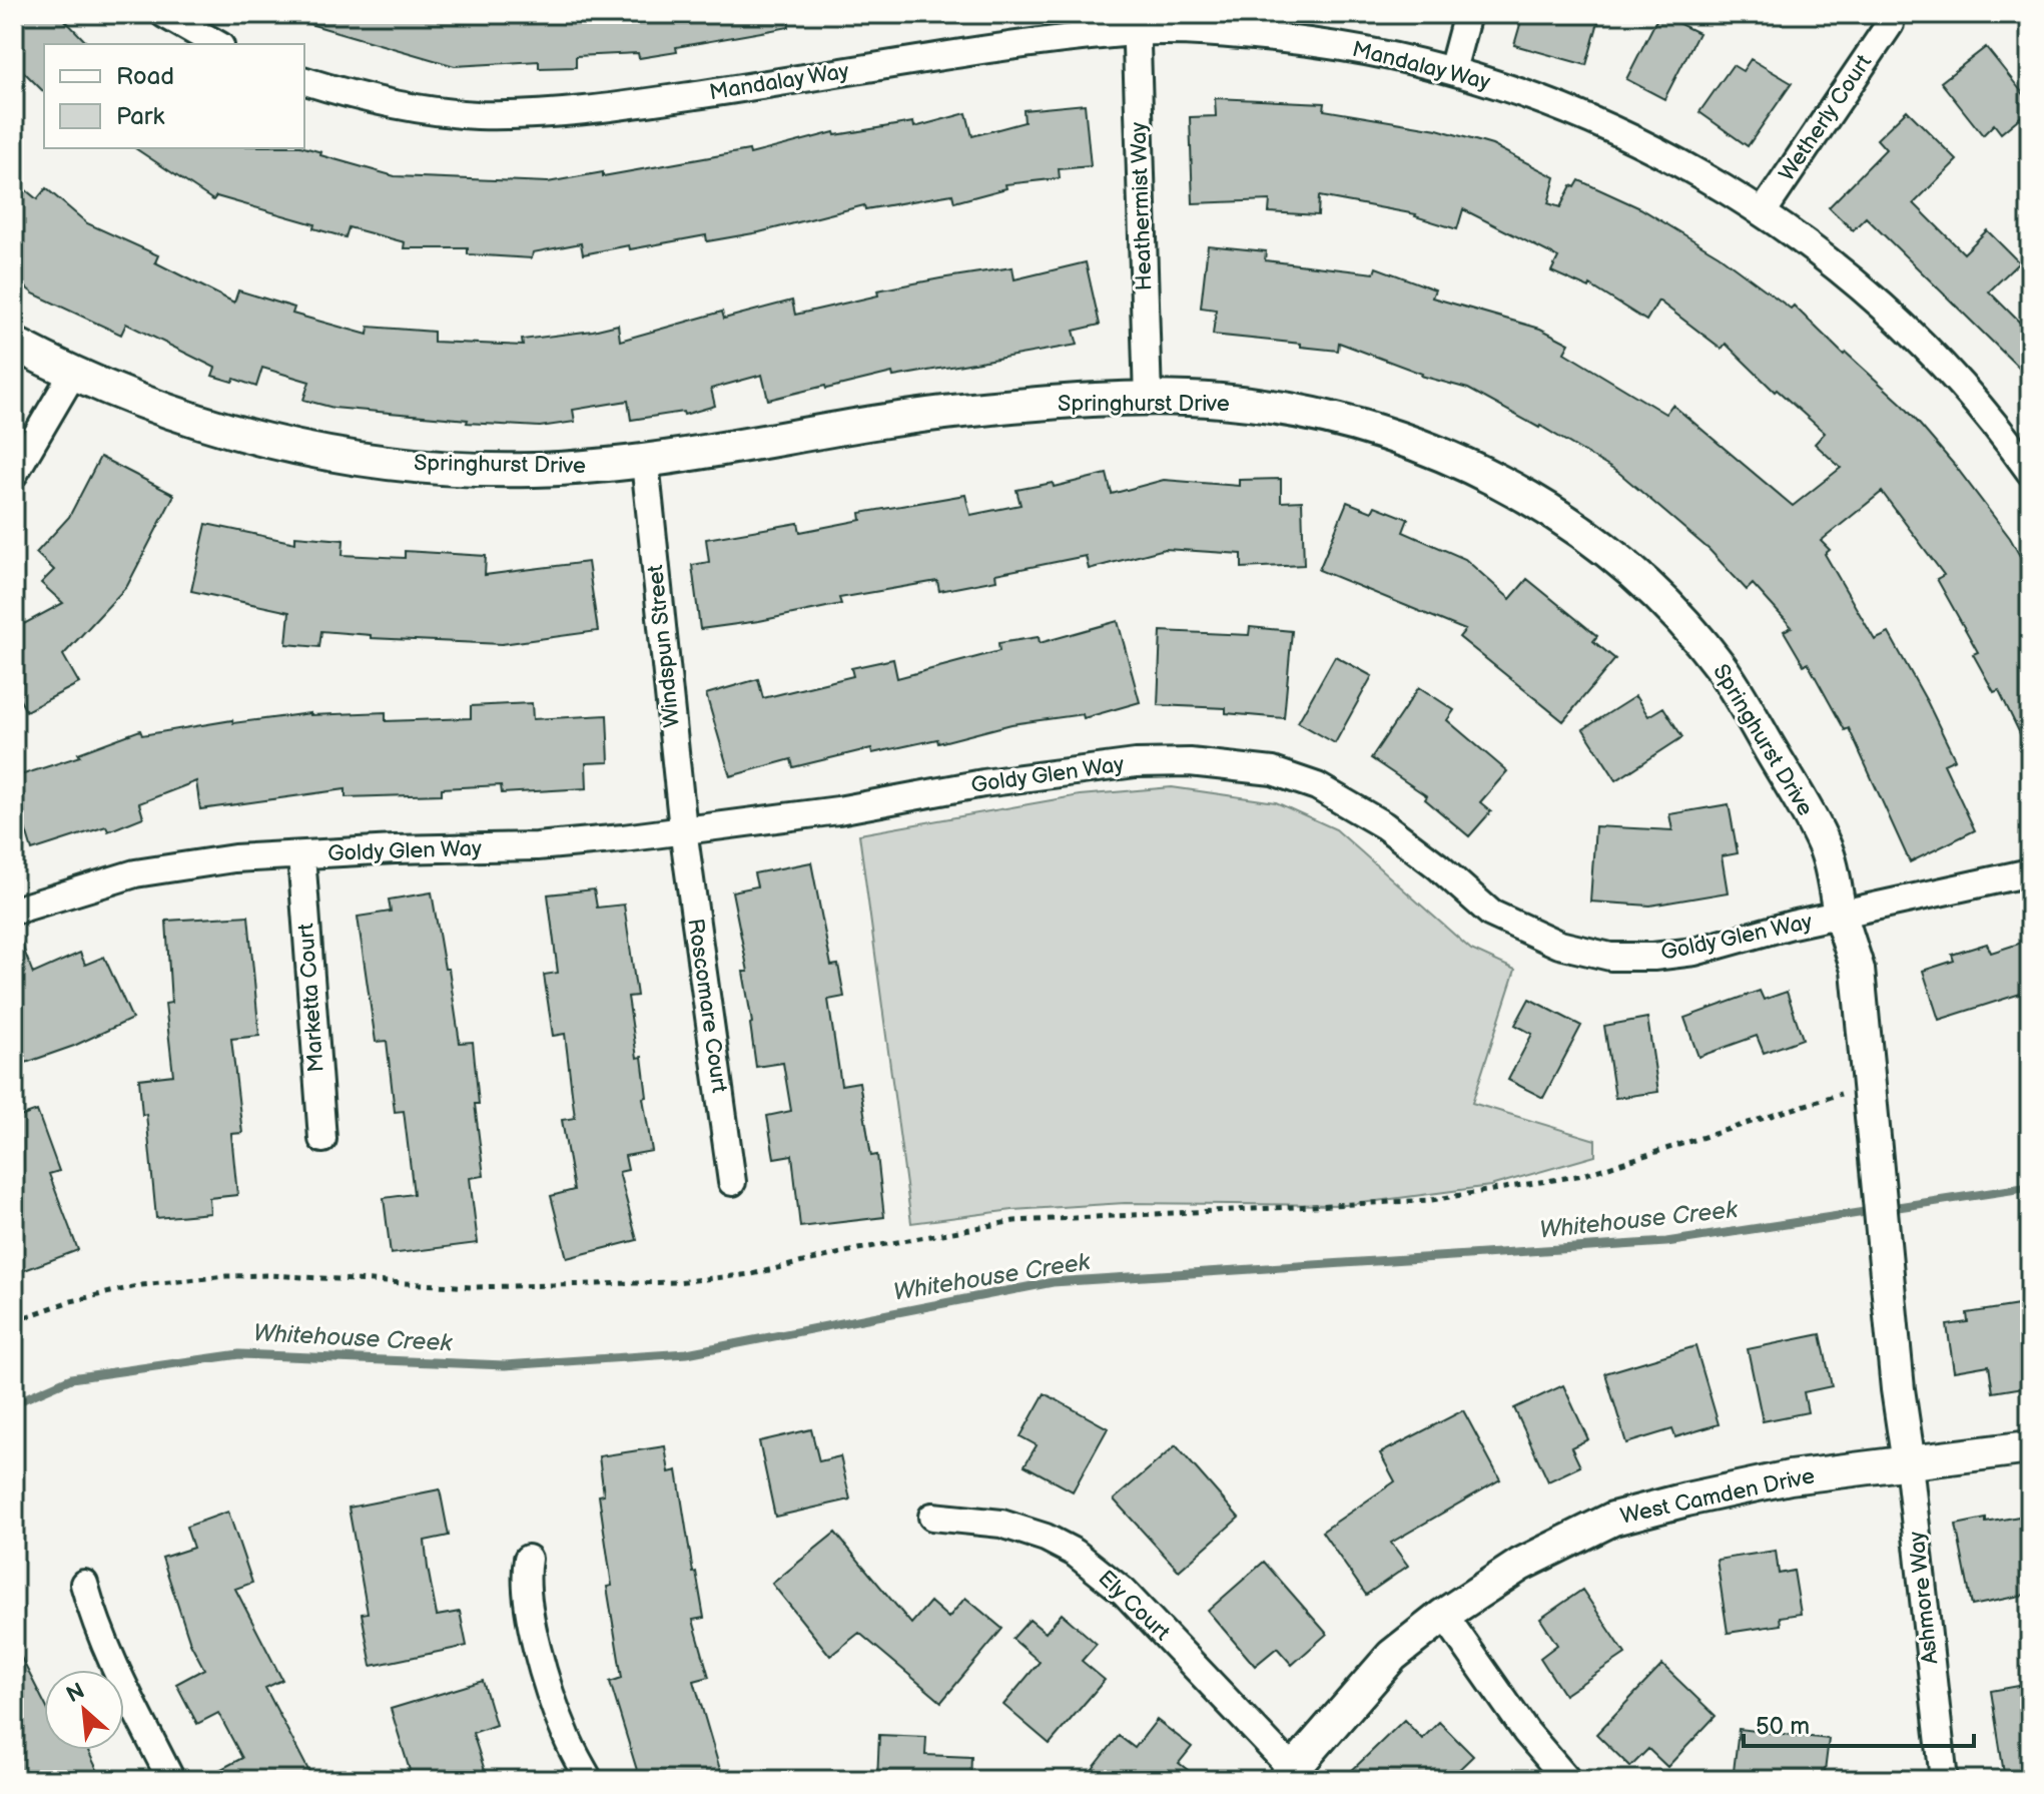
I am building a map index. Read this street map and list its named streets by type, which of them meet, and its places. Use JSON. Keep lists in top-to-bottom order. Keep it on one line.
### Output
{"streets":{"street":["Mandalay Way","Wetherly Court","Heathermist Way","Springhurst Drive","Windspun Street","Goldy Glen Way","Marketta Court","Roscomare Court","West Camden Drive","Ashmore Way","Ely Court"]},"crossings":[["Mandalay Way","Wetherly Court"],["Mandalay Way","Heathermist Way"],["Heathermist Way","Springhurst Drive"],["Springhurst Drive","Windspun Street"],["Springhurst Drive","Goldy Glen Way"],["Springhurst Drive","West Camden Drive"],["Springhurst Drive","Ashmore Way"],["Windspun Street","Goldy Glen Way"],["Windspun Street","Roscomare Court"],["Goldy Glen Way","Marketta Court"],["Goldy Glen Way","Roscomare Court"],["West Camden Drive","Ashmore Way"],["West Camden Drive","Ely Court"]],"water":["Whitehouse Creek"],"legend":["Road","Park"],"scale_bar":"50 m","north":"top left"}
